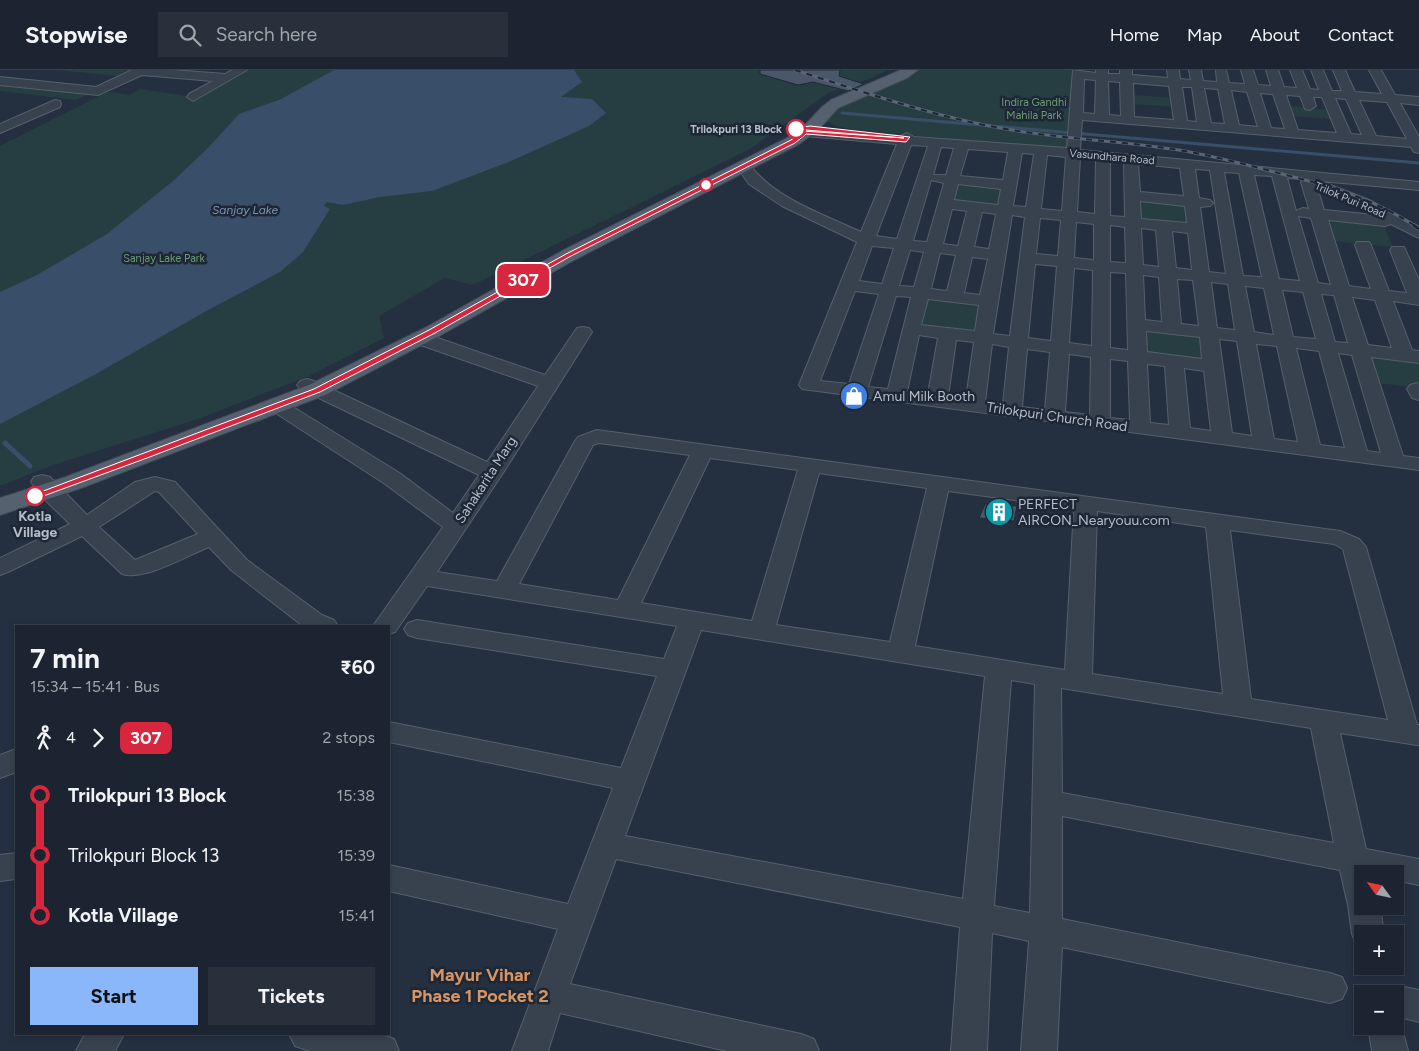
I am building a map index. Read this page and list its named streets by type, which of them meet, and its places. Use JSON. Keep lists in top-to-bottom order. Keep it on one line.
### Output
{"streets":{"street":["Vasundhara Road","Trilok Puri Road","Trilokpuri Church Road","Sahakarita Marg"]},"crossings":[["Vasundhara Road","Trilok Puri Road"],["Vasundhara Road","Trilokpuri Church Road"]],"districts":["Mayur Vihar Phase 1 Pocket 2"],"water":["Sanjay Lake"],"parks":["Indira Gandhi Mahila Park","Sanjay Lake Park"],"places":{"other":["Trilokpuri 13 Block","Kotla Village"],"shop":["Amul Milk Booth"],"building":["PERFECT AIRCON_Nearyouu.com"]},"lines":["bus line 307"],"north":"top left","page":{"header":"Stopwise","search":"Search here","nav":["Home","Map","About","Contact"],"on_map":"307","heading":["7 min","15:34 – 15:41 · Bus","₹60"],"legs":["4","307","2 stops"],"list":[{"name":"Trilokpuri 13 Block","value":"15:38"},{"name":"Trilokpuri Block 13","value":"15:39"},{"name":"Kotla Village","value":"15:41"}],"map_buttons":["+","−"],"buttons":["Start","Tickets"]}}
